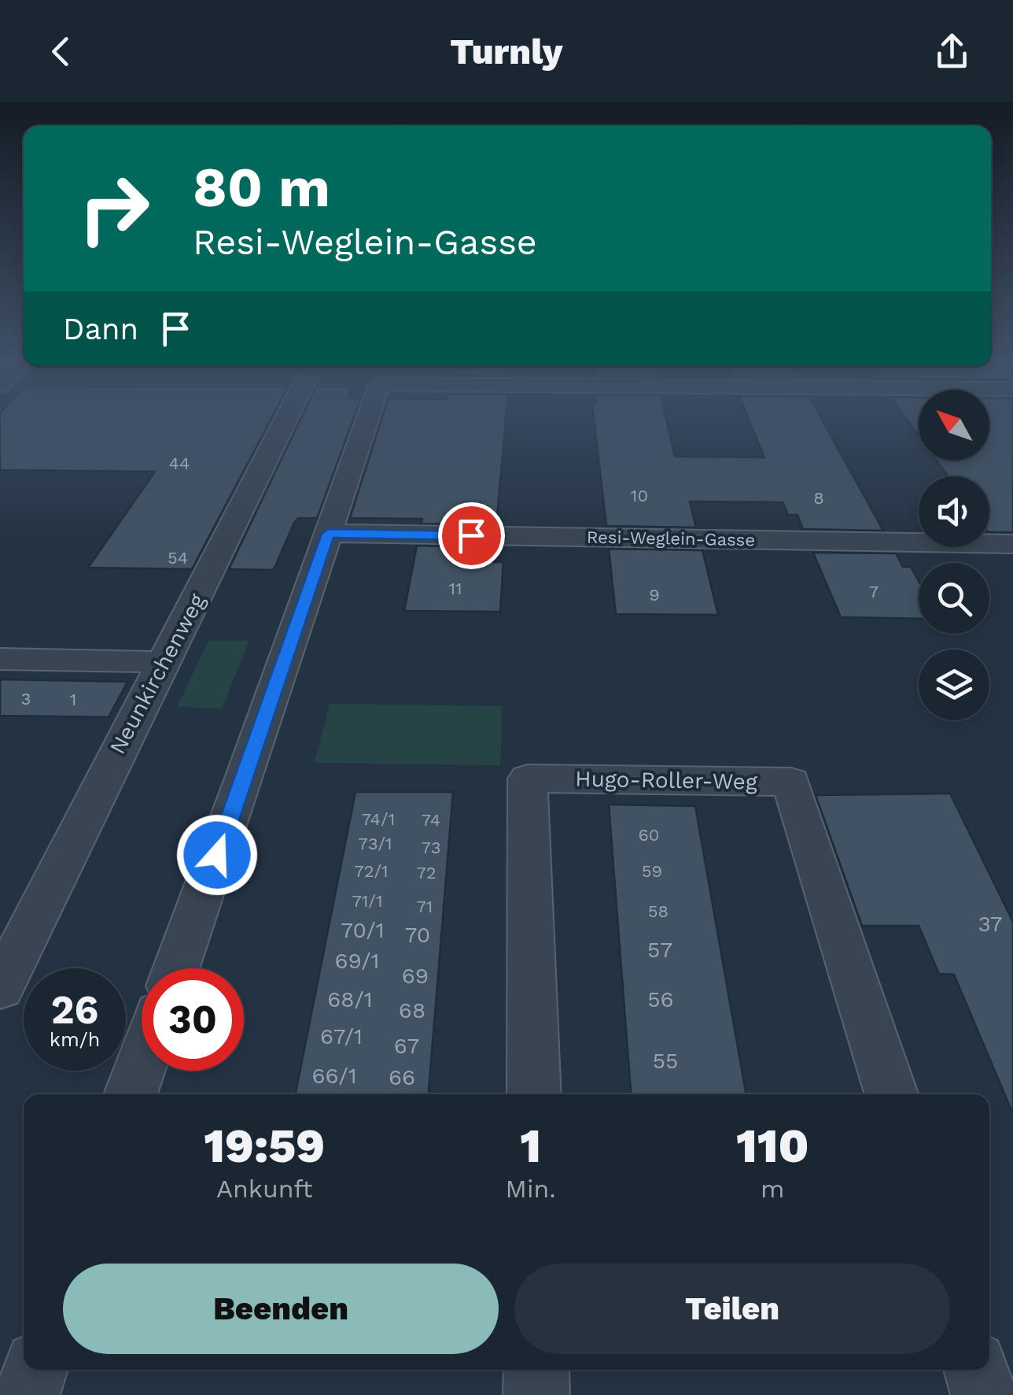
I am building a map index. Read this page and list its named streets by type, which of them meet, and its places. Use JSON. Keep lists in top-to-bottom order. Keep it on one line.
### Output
{"streets":{"street":["Resi-Weglein-Gasse","Neunkirchenweg","Hugo-Roller-Weg"]},"house_numbers":["44","10","8","54","11","7","9","3","1","74/1","74","60","73/1","73","72/1","59","72","71/1","71","58","37","70/1","70","57","69/1","69","68/1","56","68","67/1","67","55","66/1","66"],"north":"top left","page":{"header":"Turnly","turn":["80 m","Resi-Weglein-Gasse"],"then":"Dann","speed":"26 km/h","limit":"30","eta":["19:59","Ankunft","1","Min.","110","m"],"buttons":["Beenden","Teilen"]}}
